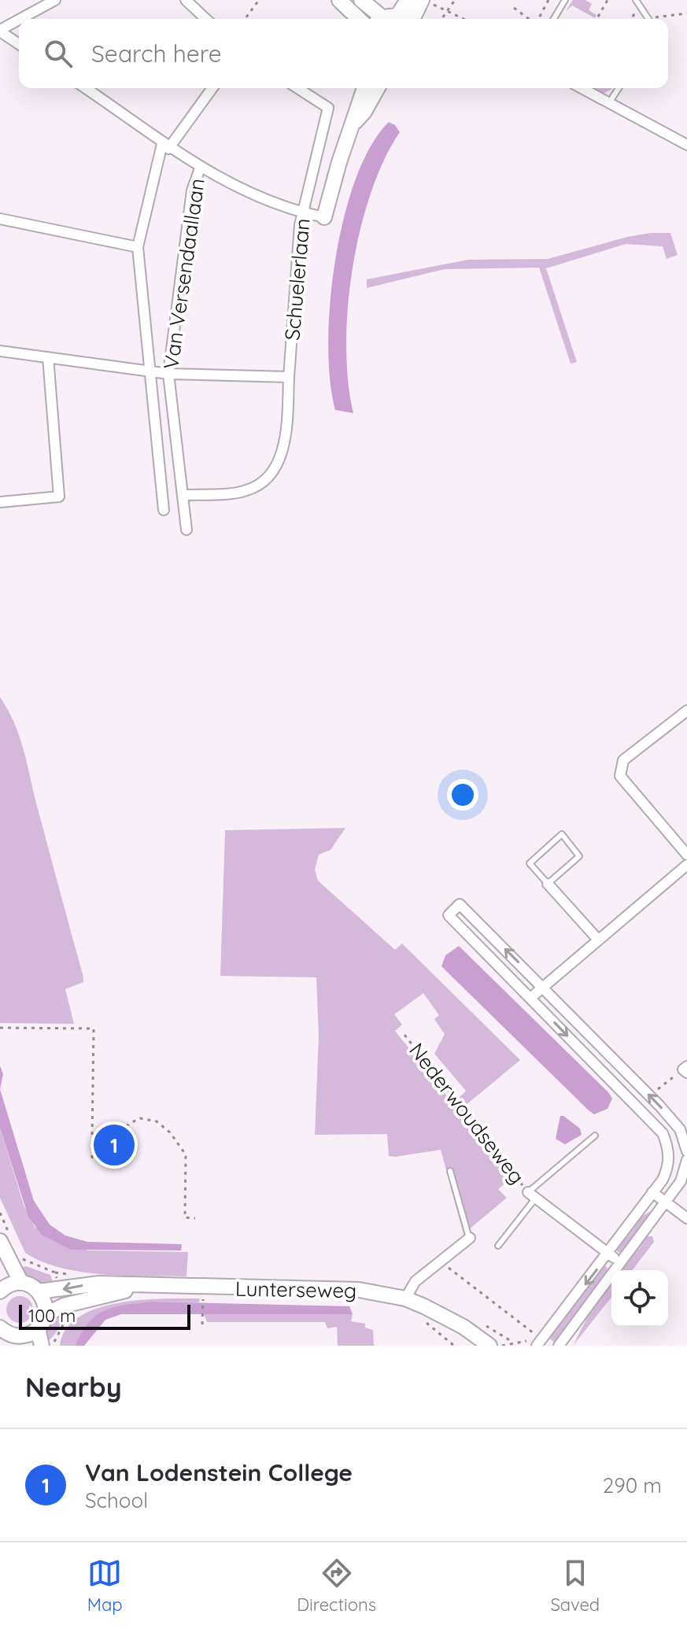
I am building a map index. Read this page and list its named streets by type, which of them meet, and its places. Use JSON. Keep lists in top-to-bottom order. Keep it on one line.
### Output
{"streets":{"main road":["Lunterseweg"],"street":["Van Versendaallaan","Schuelerlaan"],"path":["Nederwoudseweg"]},"crossings":[["Van Versendaallaan","Schuelerlaan"]],"scale_bar":"100 m","page":{"search":"Search here","pins":"1","scale":"100 m","heading":"Nearby","list":[{"mark":"1","name":"Van Lodenstein College","note":"School","value":"290 m"}],"nav":["Map","Directions","Saved"]}}
